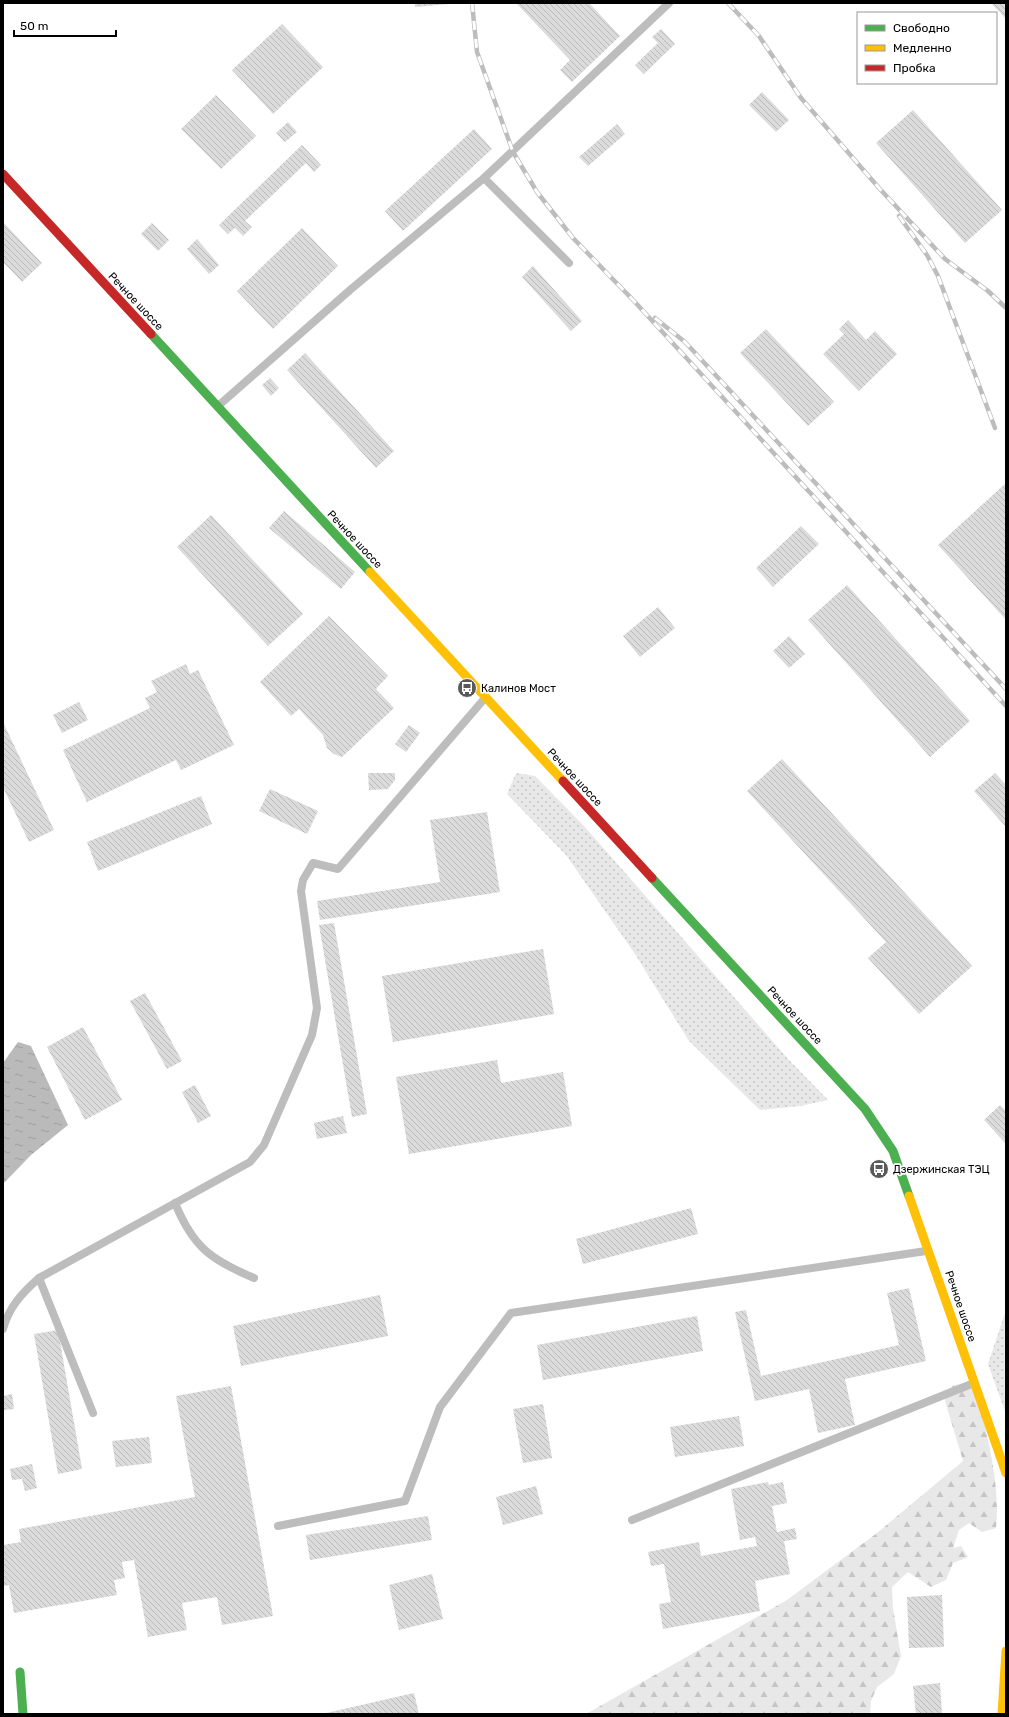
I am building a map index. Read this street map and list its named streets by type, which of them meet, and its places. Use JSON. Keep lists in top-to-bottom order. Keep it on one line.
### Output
{"streets":{"street":["Речное шоссе"]},"places":{"bus stop":["Калинов Мост","Дзержинская ТЭЦ"]},"legend":["Свободно","Медленно","Пробка"],"scale_bar":"50 m"}
